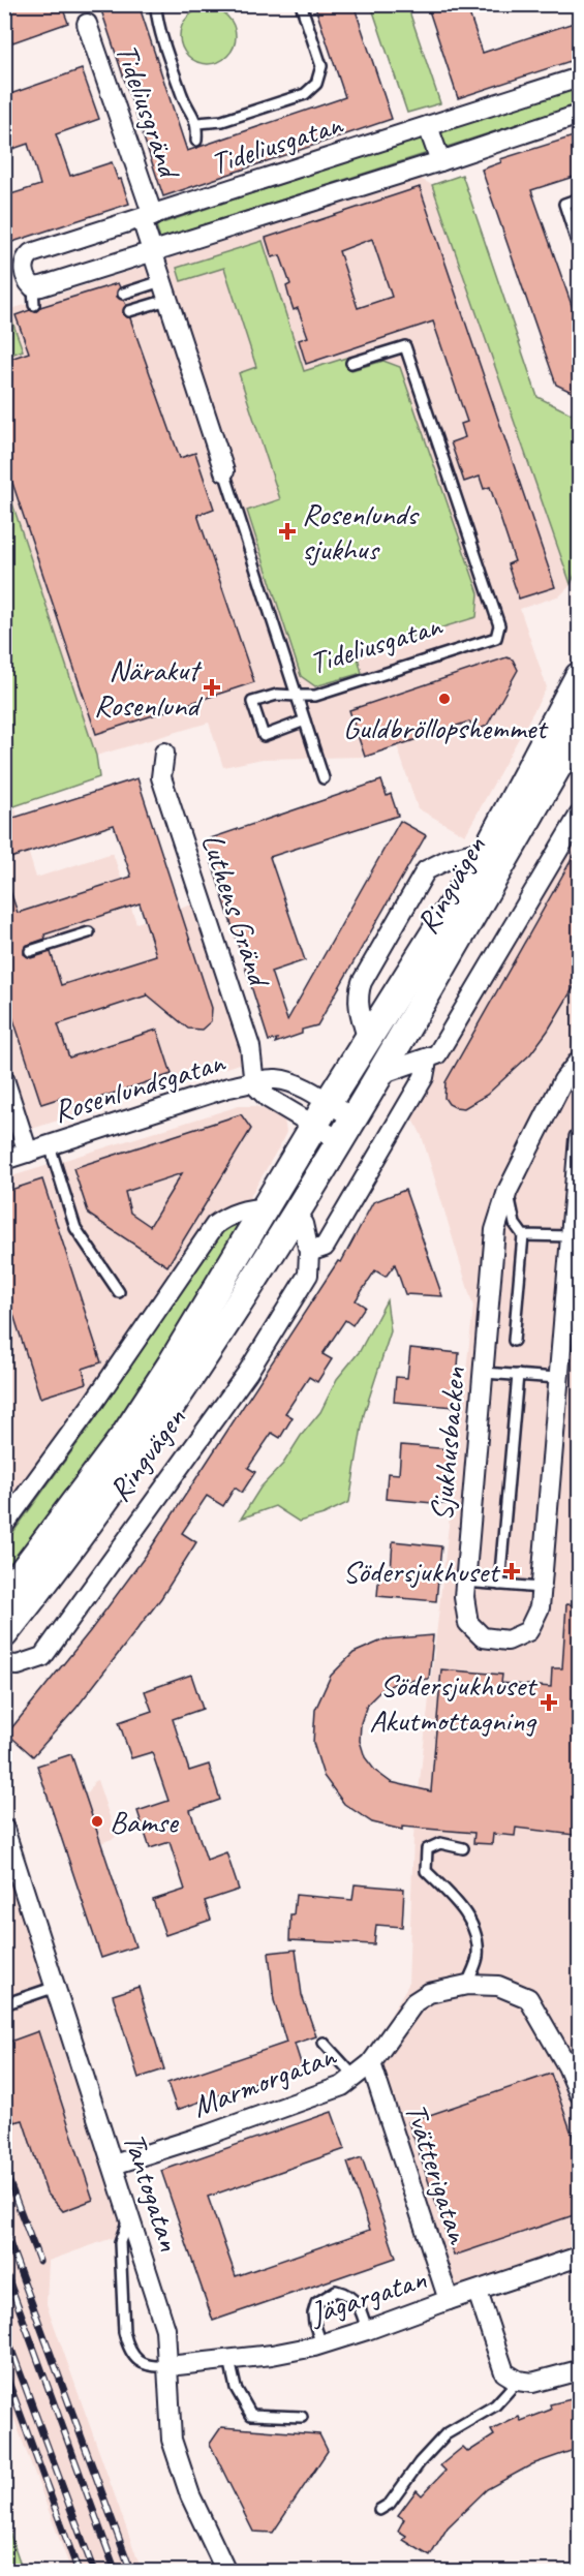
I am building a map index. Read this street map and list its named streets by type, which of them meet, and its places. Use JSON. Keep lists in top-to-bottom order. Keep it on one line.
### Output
{"streets":{"main road":["Ringvägen"],"street":["Tideliusgränd","Tideliusgatan","Luthens Gränd","Rosenlundsgatan","Sjukhusbacken","Marmorgatan","Tvätterigatan","Tantogatan","Jägargatan"]},"crossings":[["Tideliusgränd","Tideliusgatan"],["Ringvägen","Rosenlundsgatan"],["Luthens Gränd","Rosenlundsgatan"],["Marmorgatan","Tvätterigatan"],["Marmorgatan","Tantogatan"],["Tvätterigatan","Jägargatan"],["Tantogatan","Jägargatan"]],"places":{"health":["Rosenlunds sjukhus","Närakut Rosenlund","Södersjukhuset","Södersjukhuset Akutmottagning"],"other":["Guldbröllopshemmet","Bamse"]}}
